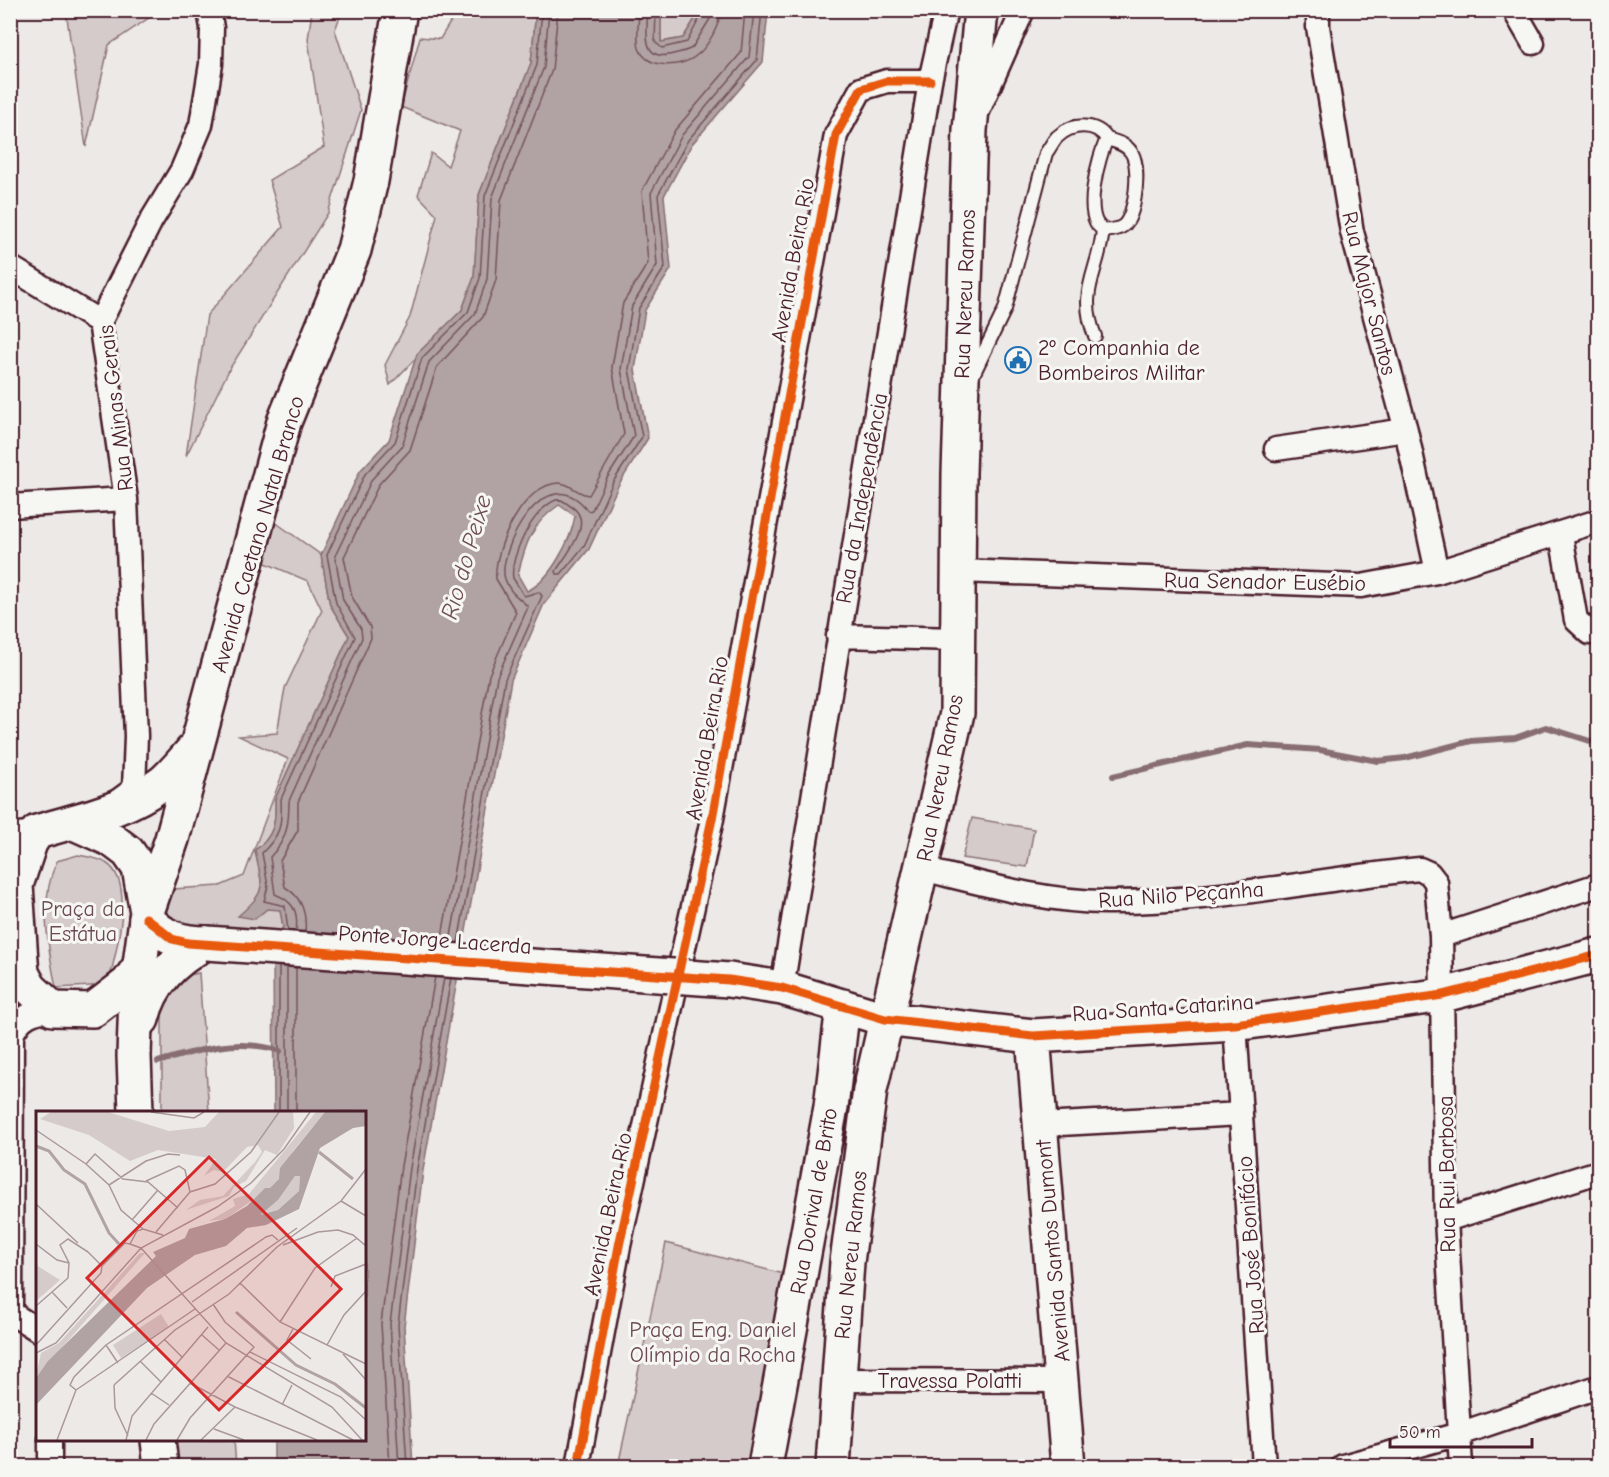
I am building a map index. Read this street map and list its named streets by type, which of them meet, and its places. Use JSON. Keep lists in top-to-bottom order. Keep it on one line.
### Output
{"streets":{"street":["Avenida Beira Rio","Rua Major Santos","Rua Nereu Ramos","Rua Minas Gerais","Rua da Independência","Avenida Caetano Natal Branco","Rua Senador Eusébio","Rua Nilo Peçanha","Ponte Jorge Lacerda","Rua Santa Catarina","Rua Rui Barbosa","Rua Dorival de Brito","Rua José Bonifácio","Avenida Santos Dumont","Travessa Polatti"]},"crossings":[["Avenida Beira Rio","Rua da Independência"],["Rua Major Santos","Rua Senador Eusébio"],["Rua Nereu Ramos","Rua Senador Eusébio"],["Rua Nereu Ramos","Rua Nilo Peçanha"],["Rua Nereu Ramos","Rua Santa Catarina"],["Rua Nereu Ramos","Travessa Polatti"],["Rua Minas Gerais","Avenida Caetano Natal Branco"],["Rua Minas Gerais","Ponte Jorge Lacerda"],["Rua da Independência","Rua Santa Catarina"],["Avenida Caetano Natal Branco","Ponte Jorge Lacerda"],["Rua Nilo Peçanha","Rua Rui Barbosa"],["Ponte Jorge Lacerda","Rua Santa Catarina"],["Rua Santa Catarina","Rua Rui Barbosa"],["Rua Santa Catarina","Rua Dorival de Brito"],["Rua Santa Catarina","Rua José Bonifácio"],["Rua Santa Catarina","Avenida Santos Dumont"],["Avenida Santos Dumont","Travessa Polatti"]],"water":["Rio do Peixe"],"parks":["Praça da Estátua","Praça Eng. Daniel Olímpio da Rocha"],"places":{"public building":["2º Companhia de Bombeiros Militar"]},"scale_bar":"50 m"}
